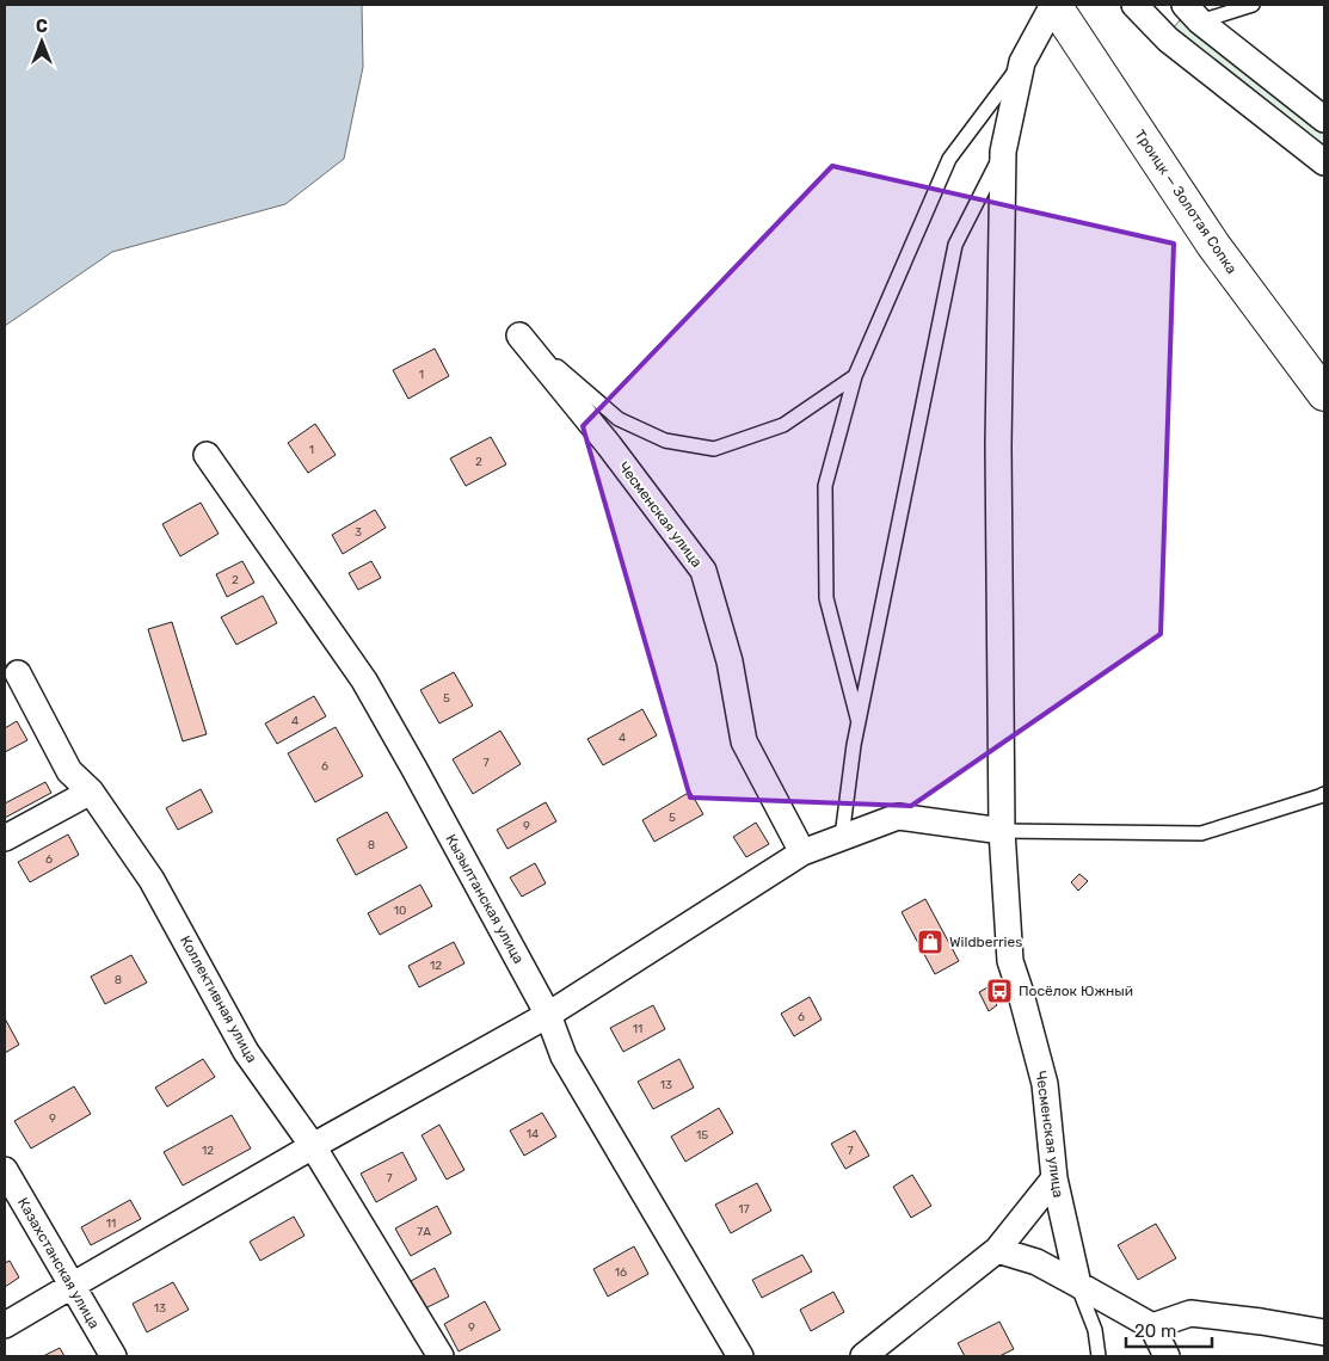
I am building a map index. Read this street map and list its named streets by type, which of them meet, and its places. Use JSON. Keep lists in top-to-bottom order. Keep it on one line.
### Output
{"streets":{"street":["Троицк — Золотая Сопка","Чесменская улица","Кызылтанская улица","Коллективная улица","Казахстанская улица"]},"crossings":[["Троицк — Золотая Сопка","Чесменская улица"]],"places":{"shop":["Wildberries"],"bus stop":["Посёлок Южный"]},"house_numbers":["1","1","2","3","2","5","4","4","7","6","5","9","8","6","10","12","8","6","11","13","9","14","15","12","7","7","17","11","7А","16","13","9"],"scale_bar":"20 m","north":"top"}
